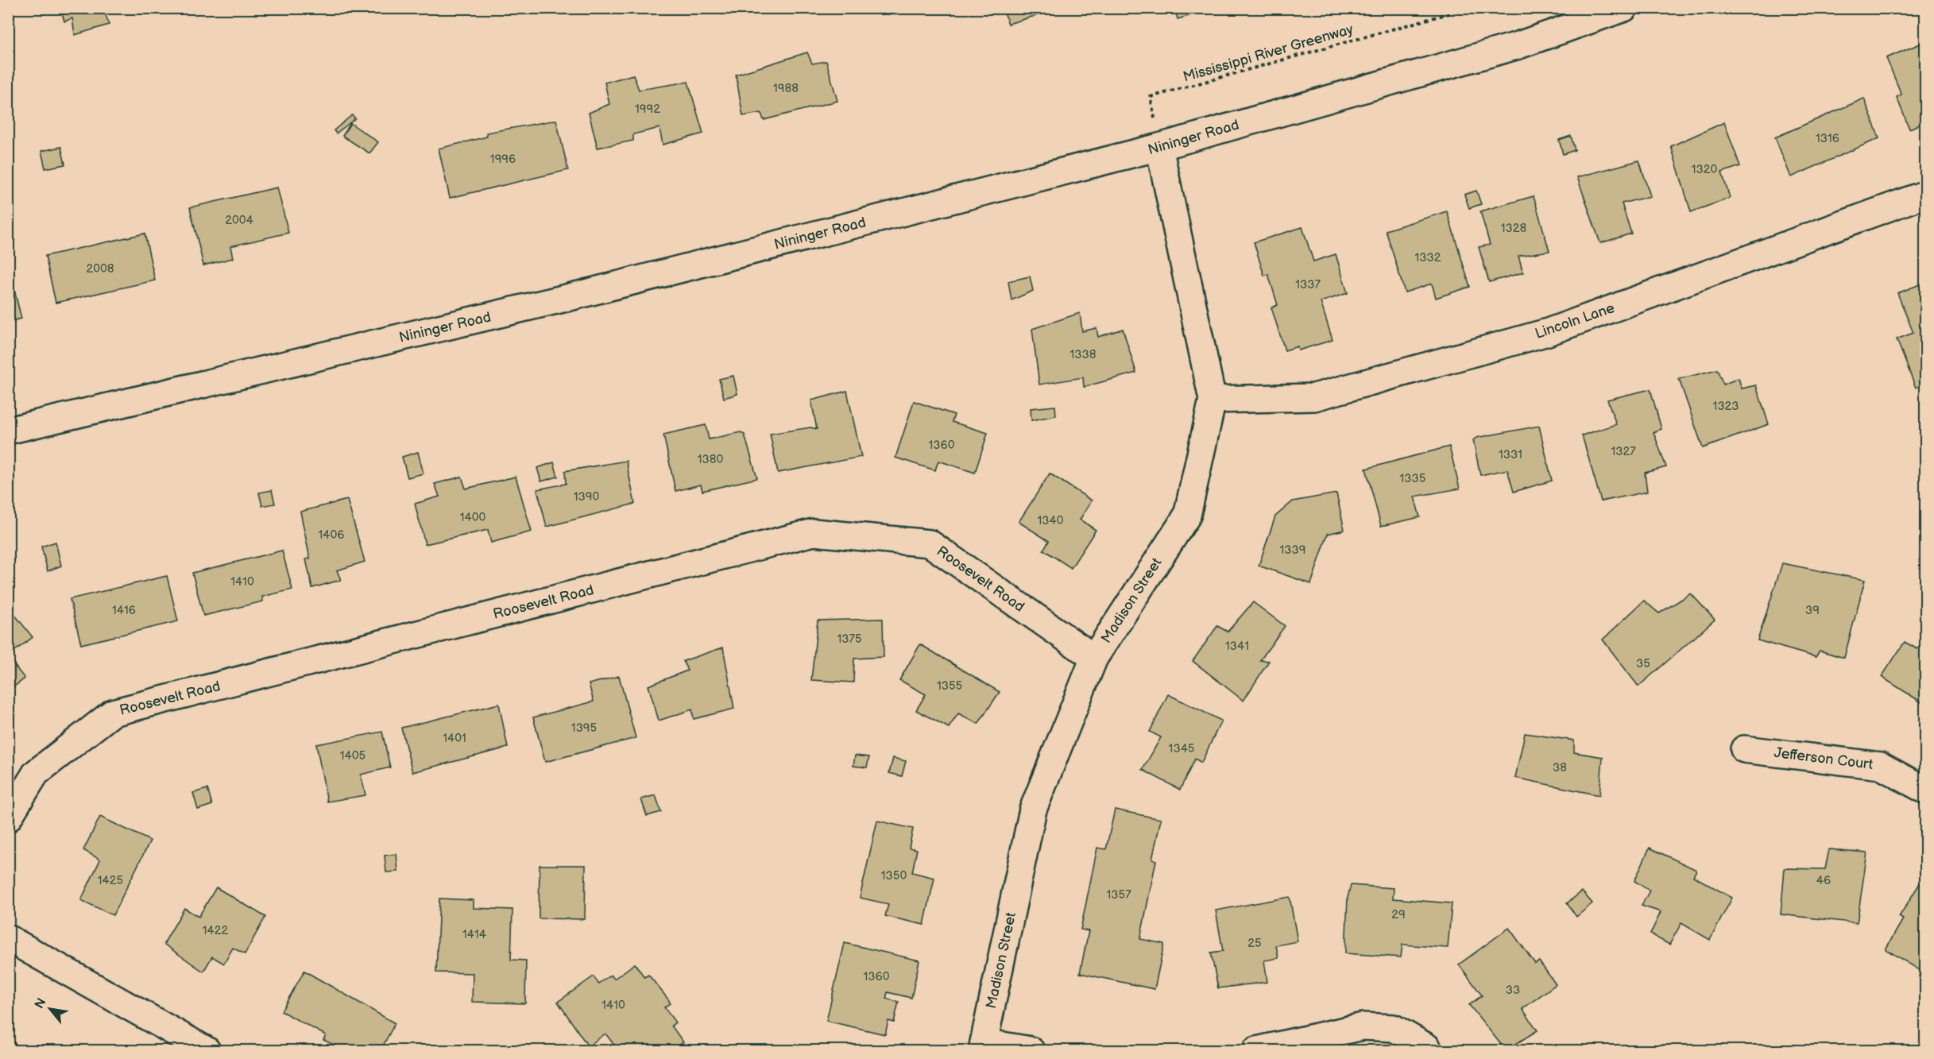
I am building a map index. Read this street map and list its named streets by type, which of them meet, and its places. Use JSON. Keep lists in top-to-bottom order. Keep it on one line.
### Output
{"streets":{"street":["Nininger Road","Lincoln Lane","Roosevelt Road","Madison Street","Jefferson Court"],"path":["Mississippi River Greenway"]},"crossings":[["Mississippi River Greenway","Nininger Road"],["Mississippi River Greenway","Madison Street"],["Nininger Road","Madison Street"],["Lincoln Lane","Madison Street"],["Roosevelt Road","Madison Street"]],"house_numbers":["1988","1992","1316","1996","1320","2004","1328","1332","2008","1337","1338","1323","1360","1327","1331","1380","1335","1390","1400","1340","1406","1339","1410","1416","39","1375","1341","35","1355","1395","1401","1345","1405","38","1350","1425","46","1357","29","1422","1414","25","1360","33","1410"],"north":"top left"}
